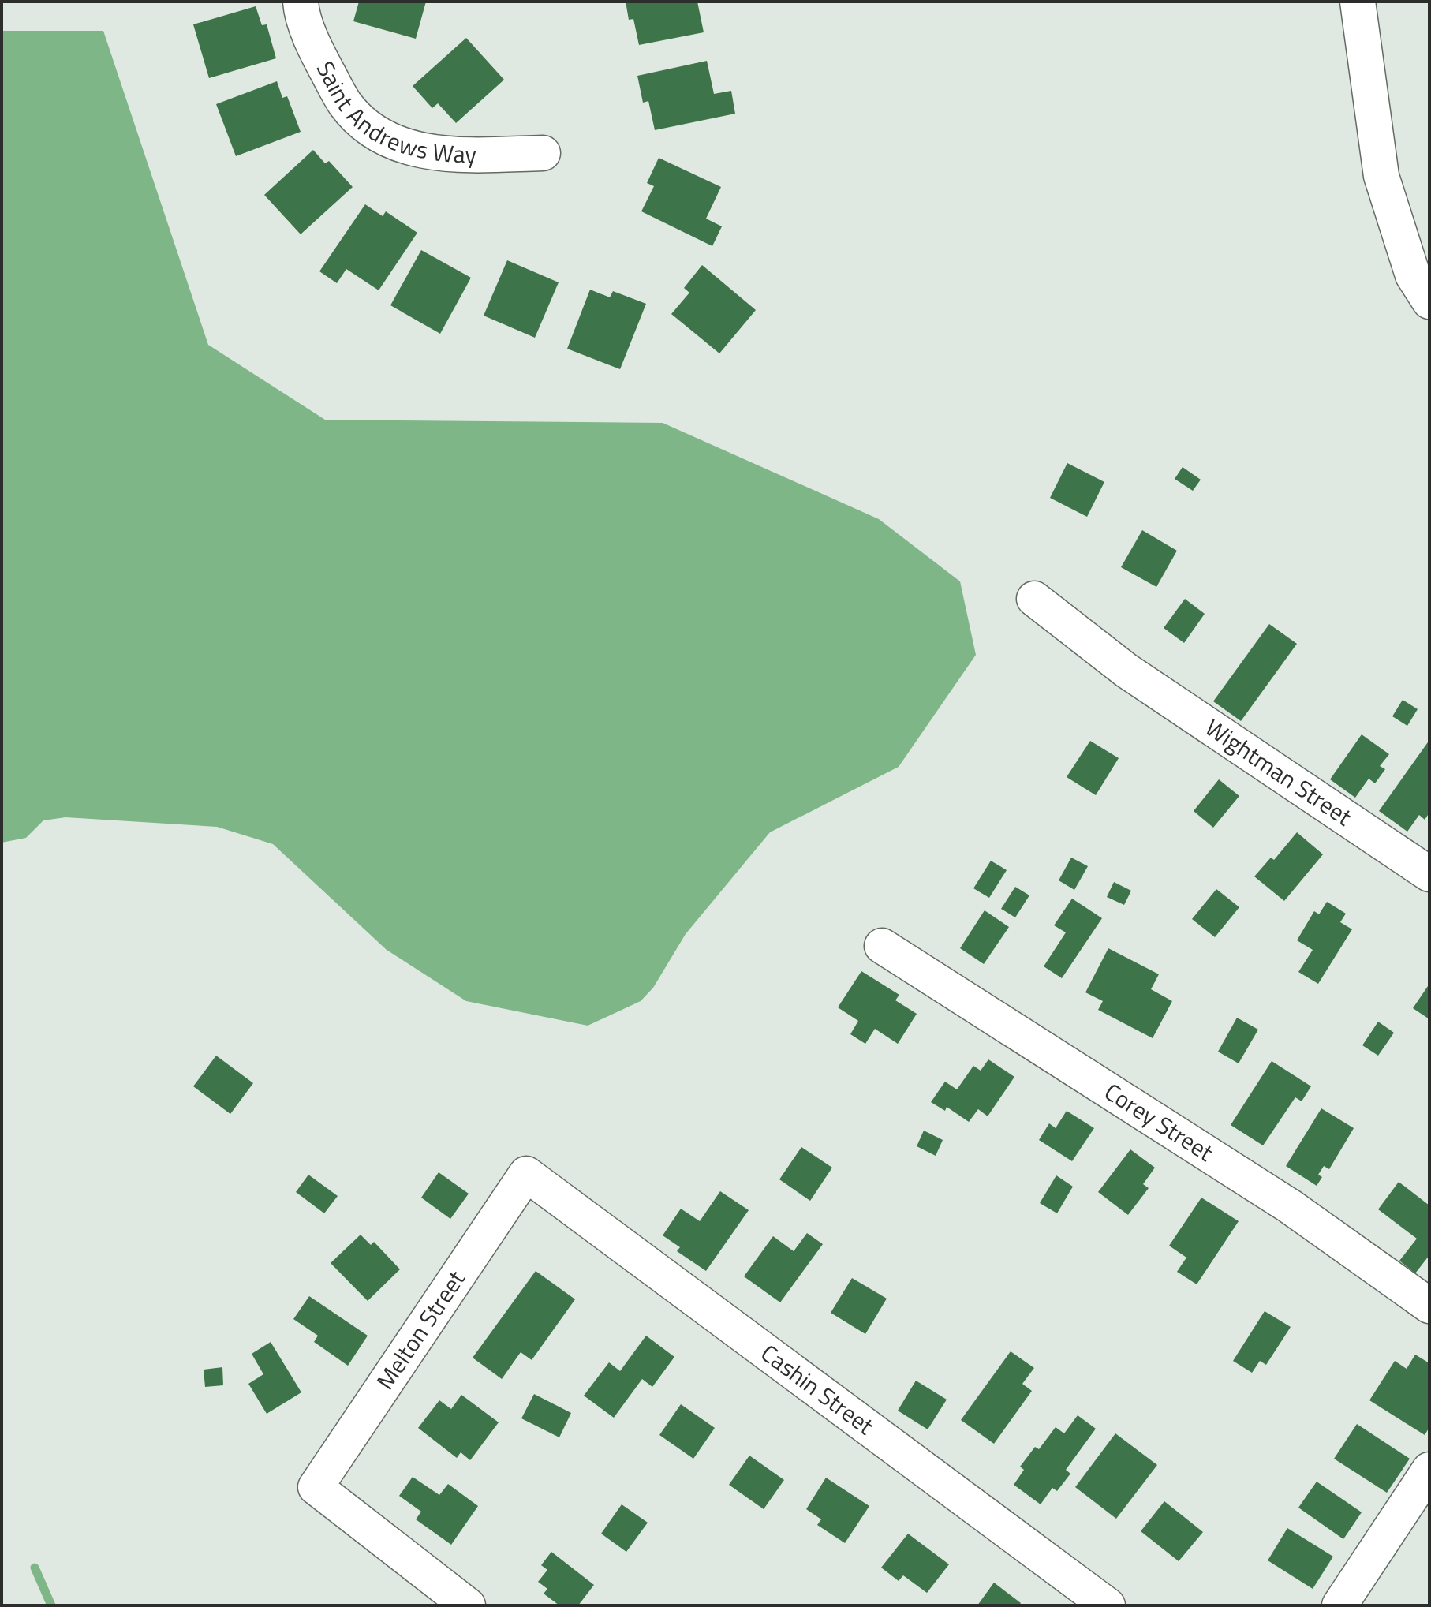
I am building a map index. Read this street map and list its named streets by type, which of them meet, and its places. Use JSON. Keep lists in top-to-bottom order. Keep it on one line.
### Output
{"streets":{"street":["Saint Andrews Way","Wightman Street","Corey Street","Melton Street","Cashin Street"]},"crossings":[["Melton Street","Cashin Street"]]}
